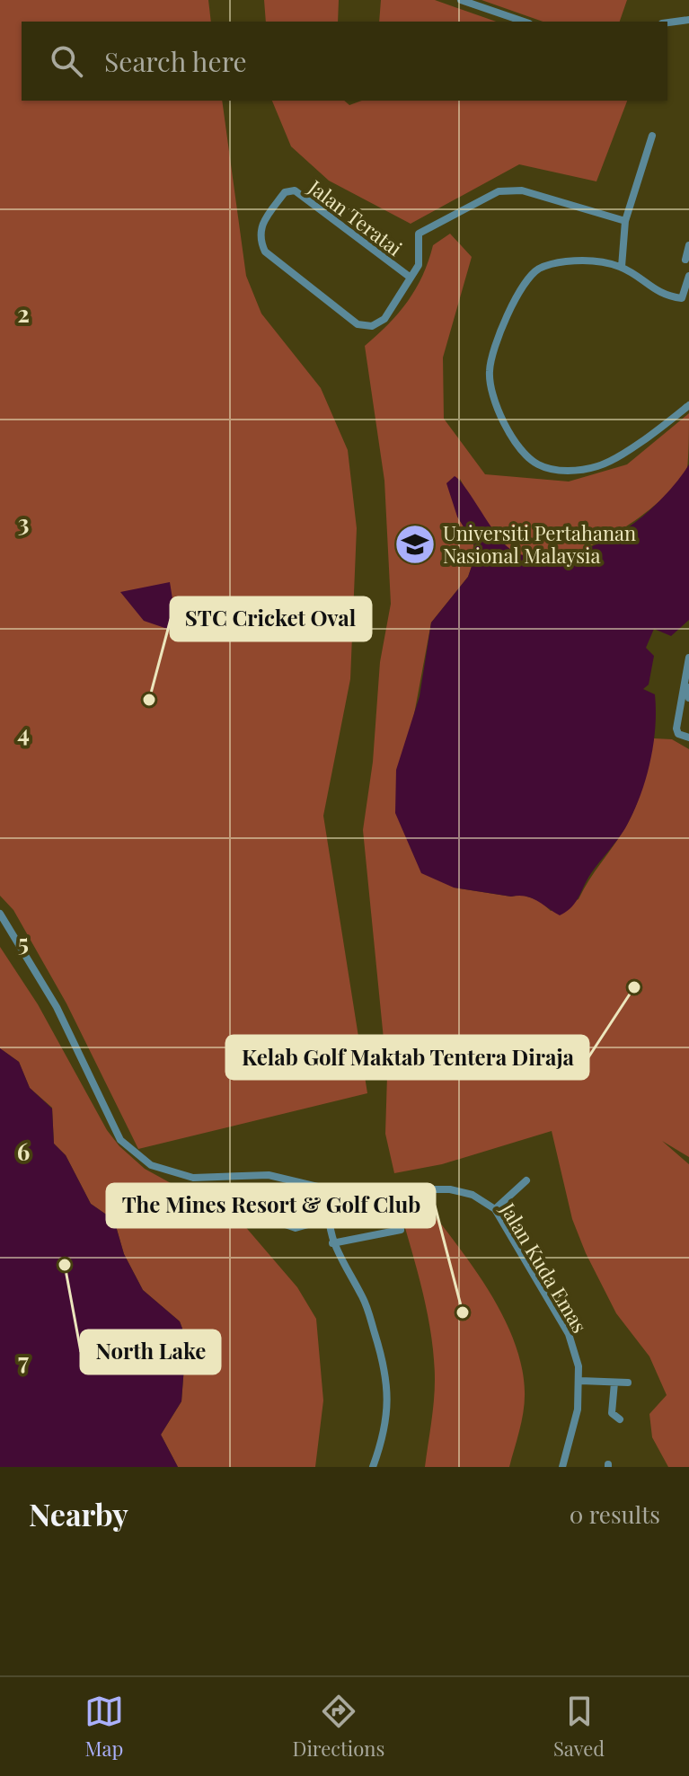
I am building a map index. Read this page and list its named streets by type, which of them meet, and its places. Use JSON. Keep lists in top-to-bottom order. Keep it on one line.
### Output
{"streets":{"street":["Jalan Teratai","Jalan Kuda Emas"]},"places":{"school or university":["Universiti Pertahanan Nasional Malaysia"],"other":["STC Cricket Oval","Kelab Golf Maktab Tentera Diraja","North Lake","The Mines Resort & Golf Club"]},"page":{"search":"Search here","heading":["Nearby","0 results"],"nav":["Map","Directions","Saved"]},"grid":{"rows":["2","3","4","5","6","7"]}}
